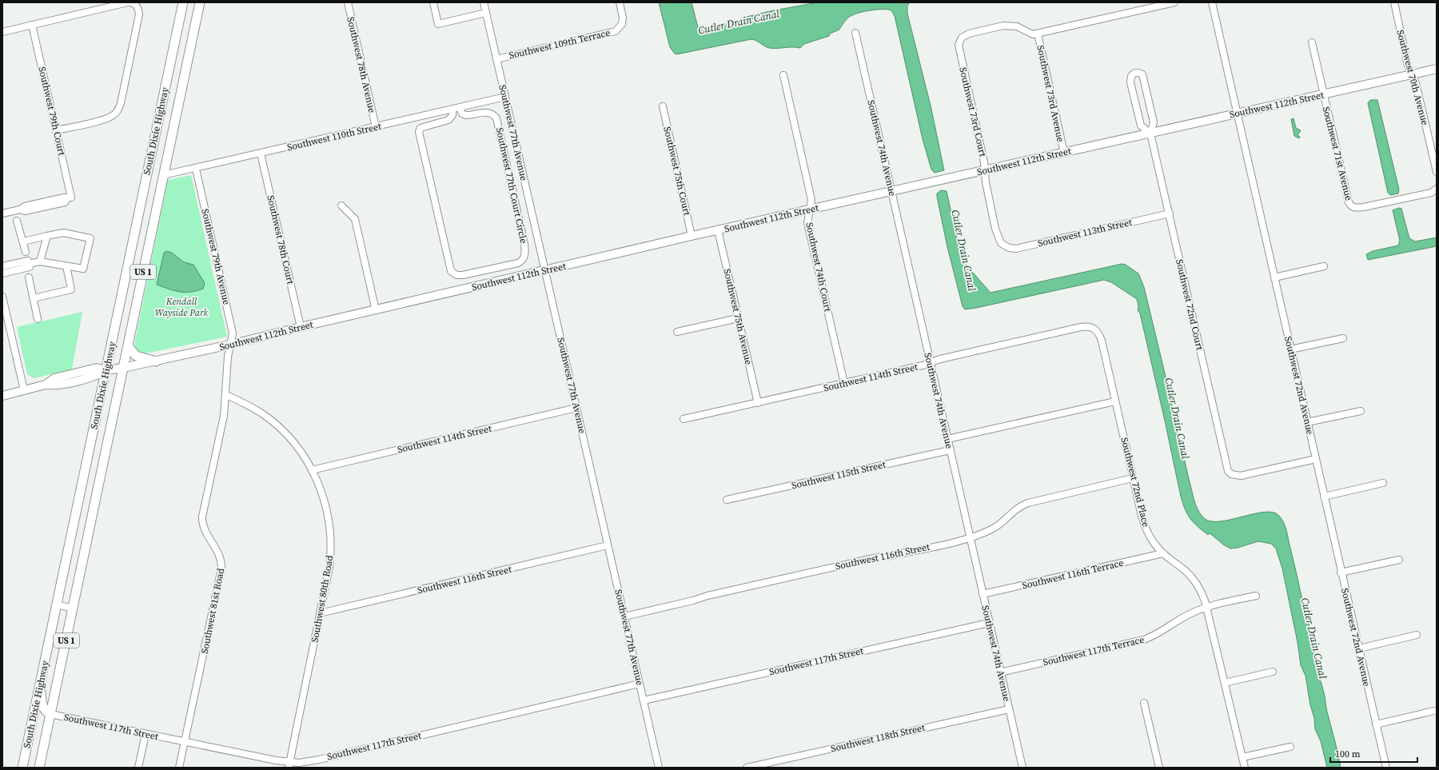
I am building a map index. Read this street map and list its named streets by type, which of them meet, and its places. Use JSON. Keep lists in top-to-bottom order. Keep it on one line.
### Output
{"streets":{"highway":["South Dixie Highway","US 1"],"main road":["Southwest 112th Street"],"street":["Southwest 109th Terrace","Southwest 78th Avenue","Southwest 70th Avenue","Southwest 73rd Avenue","Southwest 79th Court","Southwest 73rd Court","Southwest 77th Avenue","Southwest 110th Street","Southwest 74th Avenue","Southwest 71st Avenue","Southwest 75th Court","Southwest 77th Court Circle","Southwest 113th Street","Southwest 78th Court","Southwest 79th Avenue","Southwest 74th Court","Southwest 72nd Court","Southwest 75th Avenue","Southwest 114th Street","Southwest 72nd Avenue","Southwest 115th Street","Southwest 72nd Place","Southwest 116th Street","Southwest 116th Terrace","Southwest 80th Road","Southwest 81st Road","Southwest 117th Terrace","Southwest 117th Street","Southwest 118th Street"]},"crossings":[["Southwest 109th Terrace","Southwest 77th Avenue"],["Southwest 78th Avenue","Southwest 110th Street"],["Southwest 70th Avenue","Southwest 112th Street"],["Southwest 73rd Avenue","Southwest 112th Street"],["Southwest 73rd Avenue","Southwest 73rd Court"],["Southwest 112th Street","Southwest 73rd Court"],["Southwest 112th Street","South Dixie Highway"],["Southwest 112th Street","Southwest 77th Avenue"],["Southwest 112th Street","Southwest 74th Avenue"],["Southwest 112th Street","Southwest 71st Avenue"],["Southwest 112th Street","Southwest 75th Court"],["Southwest 112th Street","Southwest 78th Court"],["Southwest 112th Street","Southwest 79th Avenue"],["Southwest 112th Street","Southwest 74th Court"],["Southwest 112th Street","Southwest 72nd Court"],["Southwest 112th Street","Southwest 75th Avenue"],["Southwest 112th Street","Southwest 72nd Avenue"],["Southwest 112th Street","Southwest 81st Road"],["Southwest 73rd Court","Southwest 113th Street"],["South Dixie Highway","Southwest 110th Street"],["South Dixie Highway","Southwest 117th Street"],["Southwest 77th Avenue","Southwest 110th Street"],["Southwest 77th Avenue","Southwest 114th Street"],["Southwest 77th Avenue","Southwest 116th Street"],["Southwest 77th Avenue","Southwest 117th Street"],["Southwest 110th Street","Southwest 77th Court Circle"],["Southwest 110th Street","Southwest 78th Court"],["Southwest 110th Street","Southwest 79th Avenue"],["Southwest 74th Avenue","Southwest 114th Street"],["Southwest 74th Avenue","Southwest 115th Street"],["Southwest 74th Avenue","Southwest 116th Street"],["Southwest 74th Avenue","Southwest 116th Terrace"],["Southwest 74th Avenue","Southwest 117th Terrace"],["Southwest 74th Avenue","Southwest 117th Street"],["Southwest 74th Avenue","Southwest 118th Street"],["Southwest 113th Street","Southwest 72nd Court"],["Southwest 79th Avenue","Southwest 81st Road"],["Southwest 74th Court","Southwest 114th Street"],["Southwest 72nd Court","Southwest 72nd Avenue"],["Southwest 75th Avenue","Southwest 114th Street"],["Southwest 114th Street","Southwest 72nd Place"],["Southwest 114th Street","Southwest 80th Road"],["Southwest 72nd Place","Southwest 116th Street"],["Southwest 72nd Place","Southwest 116th Terrace"],["Southwest 72nd Place","Southwest 117th Terrace"],["Southwest 116th Street","Southwest 80th Road"],["Southwest 80th Road","Southwest 81st Road"],["Southwest 80th Road","Southwest 117th Street"],["Southwest 81st Road","Southwest 117th Street"]],"water":["Cutler Drain Canal"],"parks":["Kendall Wayside Park"],"scale_bar":"100 m"}
